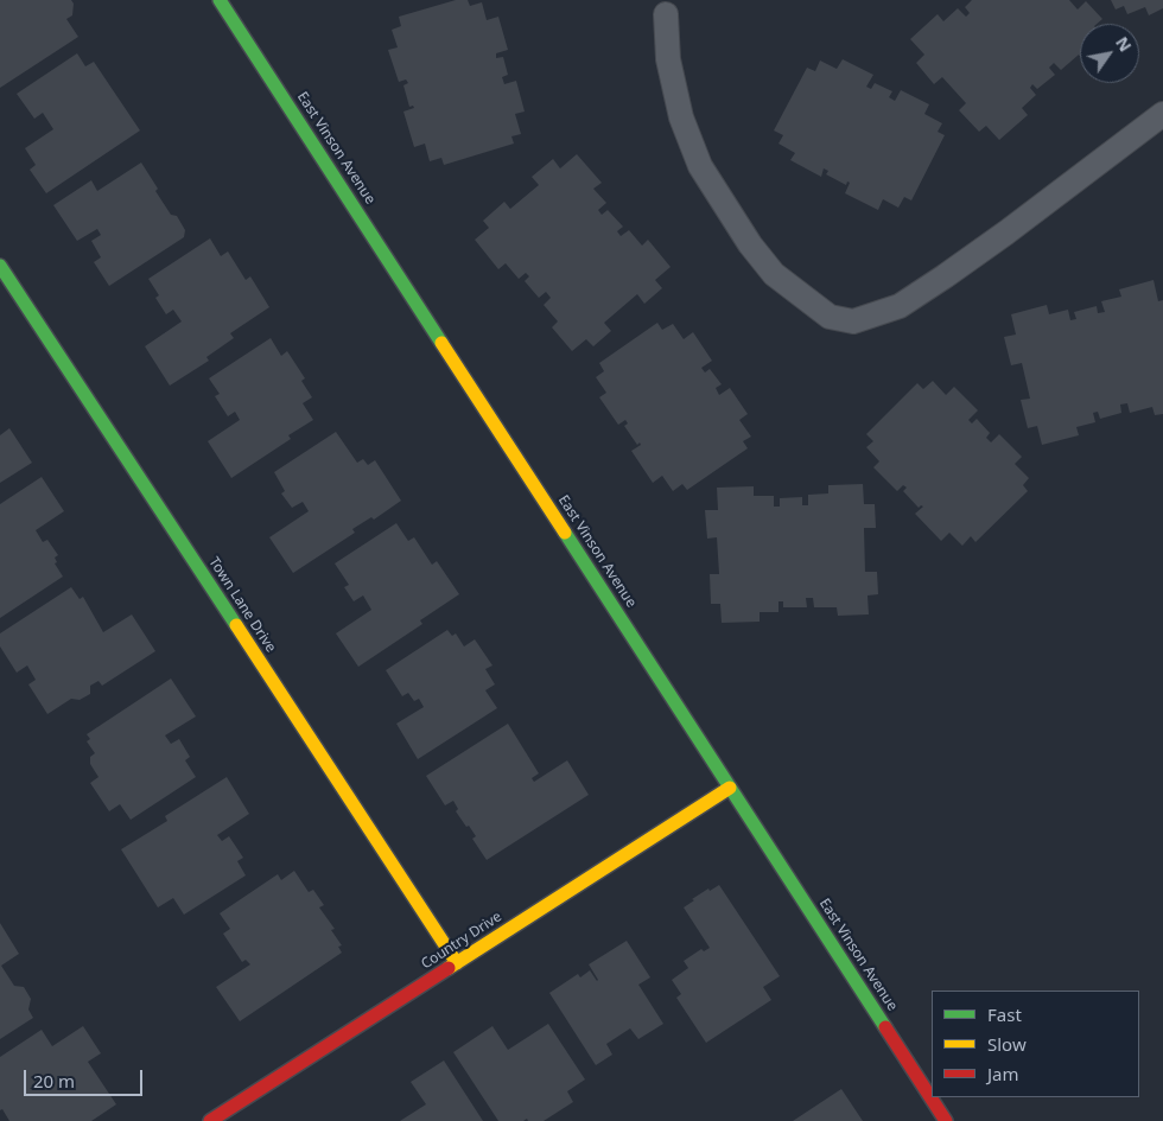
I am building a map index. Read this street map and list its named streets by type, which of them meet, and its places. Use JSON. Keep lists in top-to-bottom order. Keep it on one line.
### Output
{"streets":{"street":["East Vinson Avenue","Town Lane Drive","Country Drive"]},"crossings":[["East Vinson Avenue","Country Drive"],["Town Lane Drive","Country Drive"]],"legend":["Fast","Slow","Jam"],"scale_bar":"20 m","north":"top right"}
